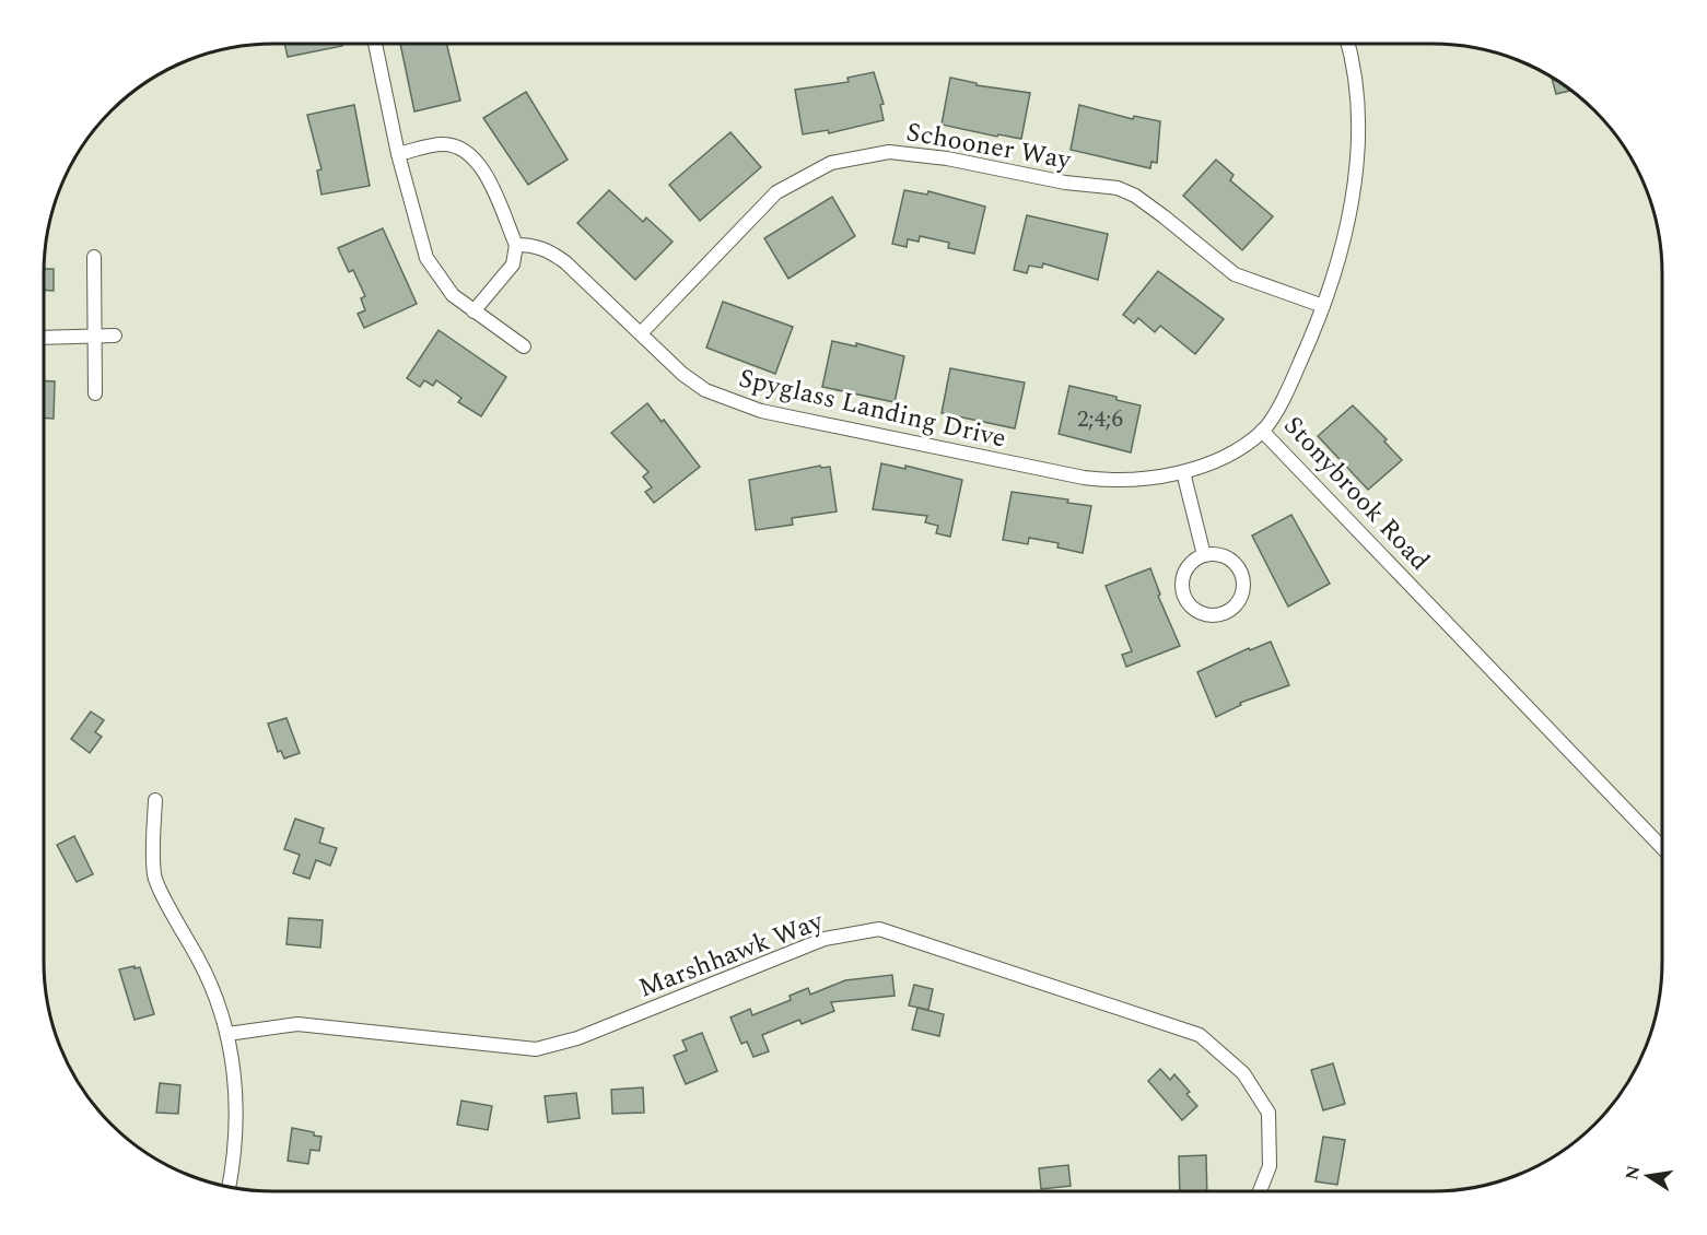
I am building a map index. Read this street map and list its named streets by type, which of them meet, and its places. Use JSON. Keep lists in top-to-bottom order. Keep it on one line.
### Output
{"streets":{"street":["Schooner Way","Spyglass Landing Drive","Stonybrook Road","Marshhawk Way"]},"crossings":[["Schooner Way","Spyglass Landing Drive"],["Schooner Way","Stonybrook Road"],["Spyglass Landing Drive","Stonybrook Road"]],"house_numbers":["2;4;6"],"north":"left"}
